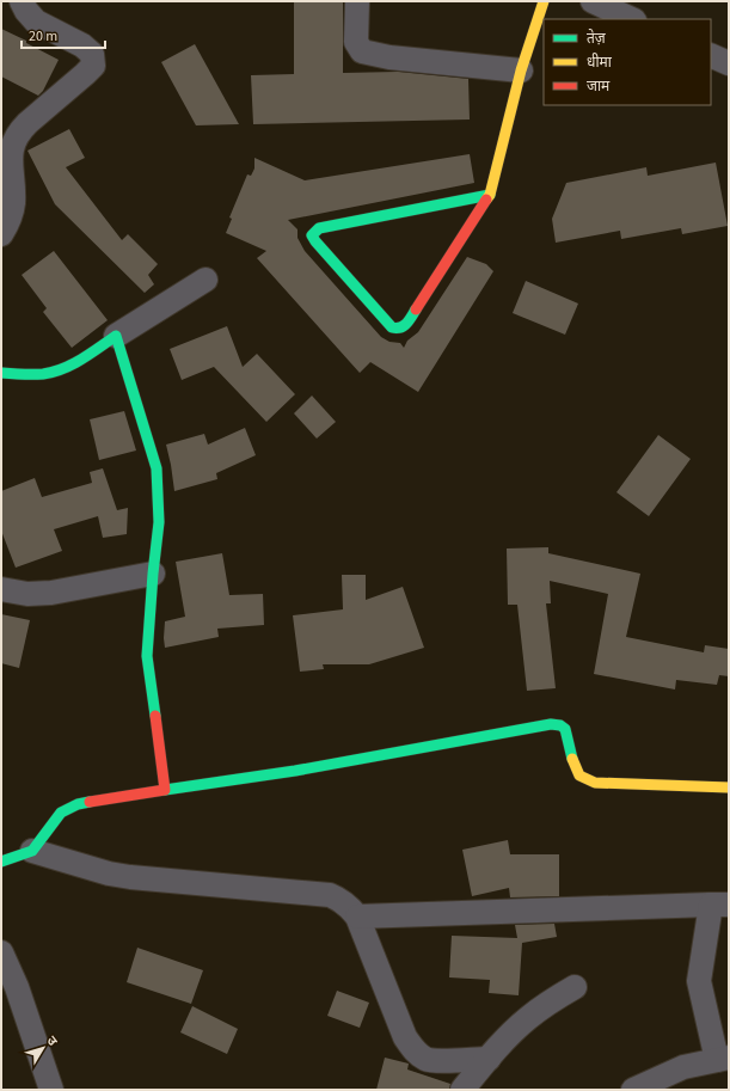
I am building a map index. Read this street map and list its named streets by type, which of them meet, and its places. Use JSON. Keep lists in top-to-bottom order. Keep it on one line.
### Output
{"legend":["तेज़","धीमा","जाम"],"scale_bar":"20 m","north":"top right"}
